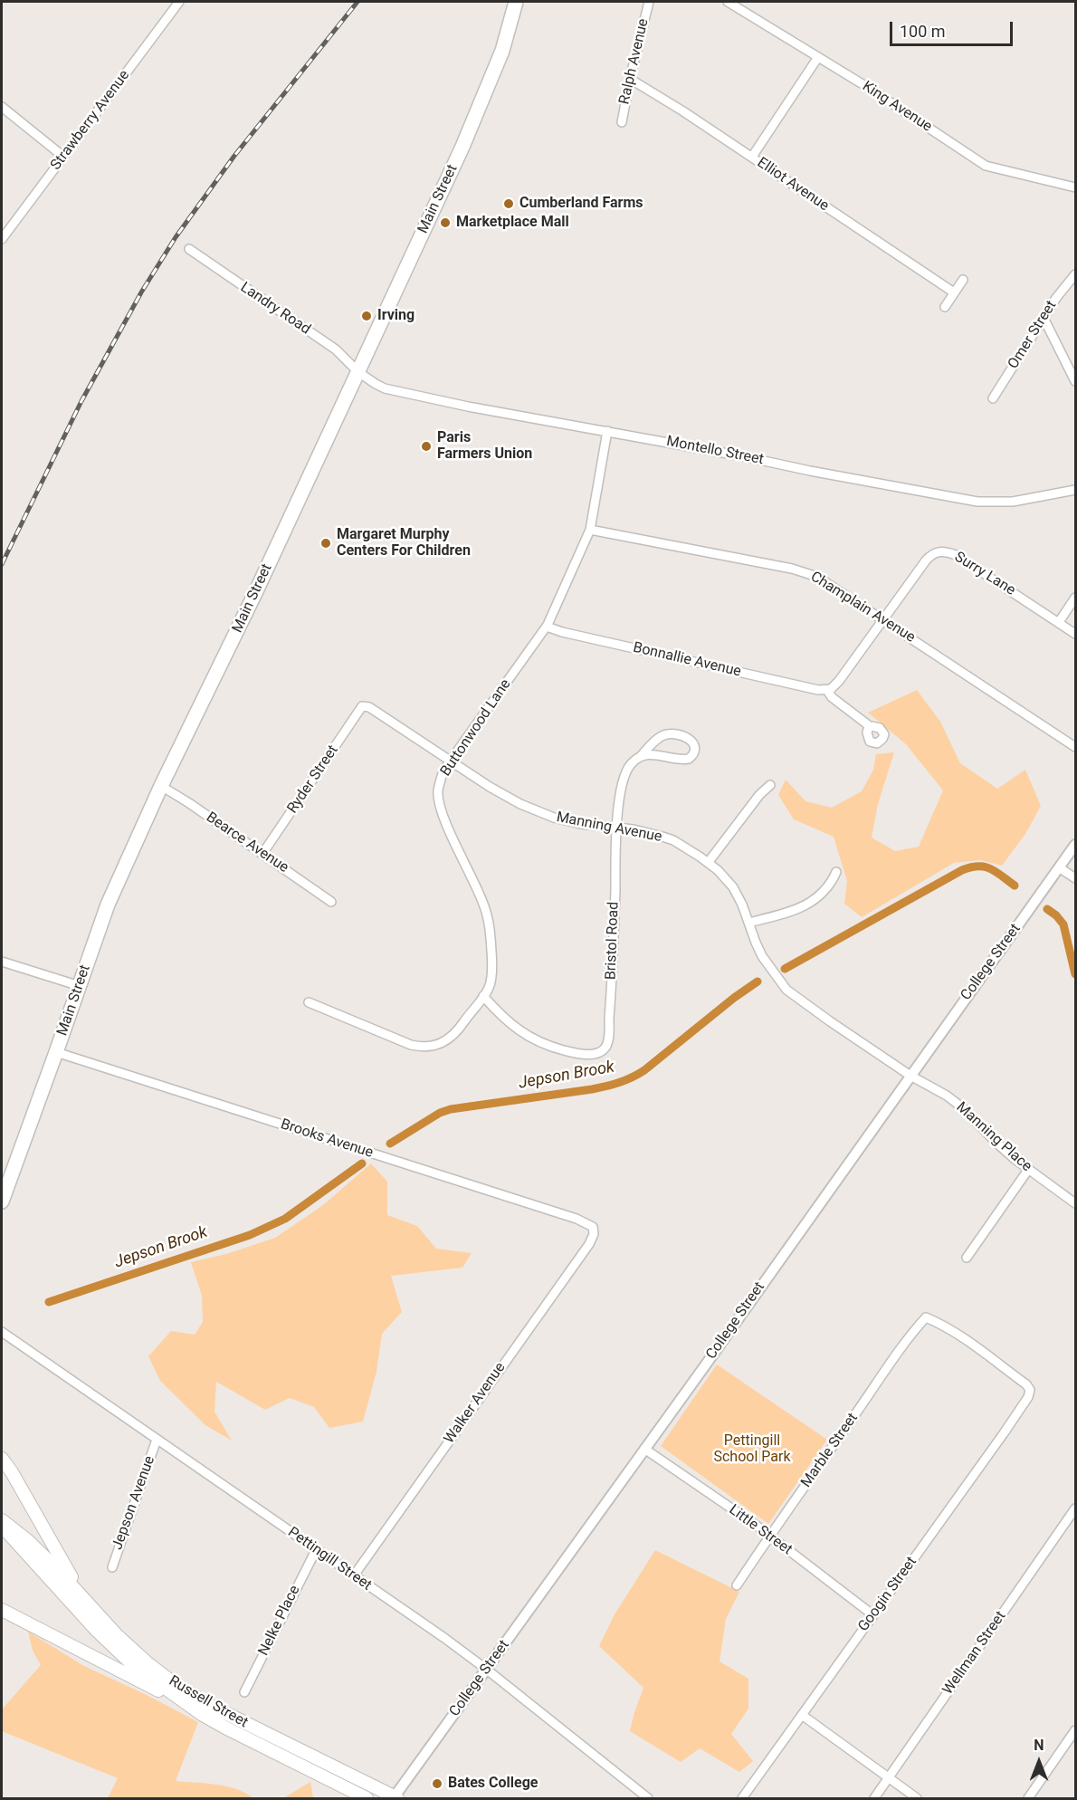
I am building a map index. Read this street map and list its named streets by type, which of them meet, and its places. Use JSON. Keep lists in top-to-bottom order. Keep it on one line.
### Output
{"streets":{"highway":["Main Street"],"main road":["Russell Street"],"street":["Ralph Avenue","King Avenue","Strawberry Avenue","Elliot Avenue","Landry Road","Omer Street","Montello Street","Surry Lane","Champlain Avenue","Bonnallie Avenue","Buttonwood Lane","Ryder Street","Manning Avenue","Bearce Avenue","Bristol Road","College Street","Manning Place","Brooks Avenue","Walker Avenue","Marble Street","Jepson Avenue","Little Street","Pettingill Street","Googin Street","Nelke Place","Wellman Street"]},"crossings":[["Ralph Avenue","Elliot Avenue"],["Main Street","Landry Road"],["Main Street","Montello Street"],["Main Street","Bearce Avenue"],["Main Street","Brooks Avenue"],["Landry Road","Montello Street"],["Montello Street","Buttonwood Lane"],["Surry Lane","Champlain Avenue"],["Surry Lane","Bonnallie Avenue"],["Champlain Avenue","Buttonwood Lane"],["Bonnallie Avenue","Buttonwood Lane"],["Buttonwood Lane","Manning Avenue"],["Buttonwood Lane","Bristol Road"],["Ryder Street","Manning Avenue"],["Ryder Street","Bearce Avenue"],["Manning Avenue","Bristol Road"],["Manning Avenue","College Street"],["Manning Avenue","Manning Place"],["College Street","Manning Place"],["College Street","Little Street"],["College Street","Pettingill Street"],["College Street","Russell Street"],["Brooks Avenue","Walker Avenue"],["Walker Avenue","Pettingill Street"],["Marble Street","Little Street"],["Marble Street","Googin Street"],["Jepson Avenue","Pettingill Street"],["Little Street","Googin Street"],["Pettingill Street","Nelke Place"]],"water":["Jepson Brook"],"parks":["Pettingill School Park"],"places":["Cumberland Farms","Marketplace Mall","Irving","Paris Farmers Union","Margaret Murphy Centers For Children","Bates College"],"scale_bar":"100 m","north":"top"}
